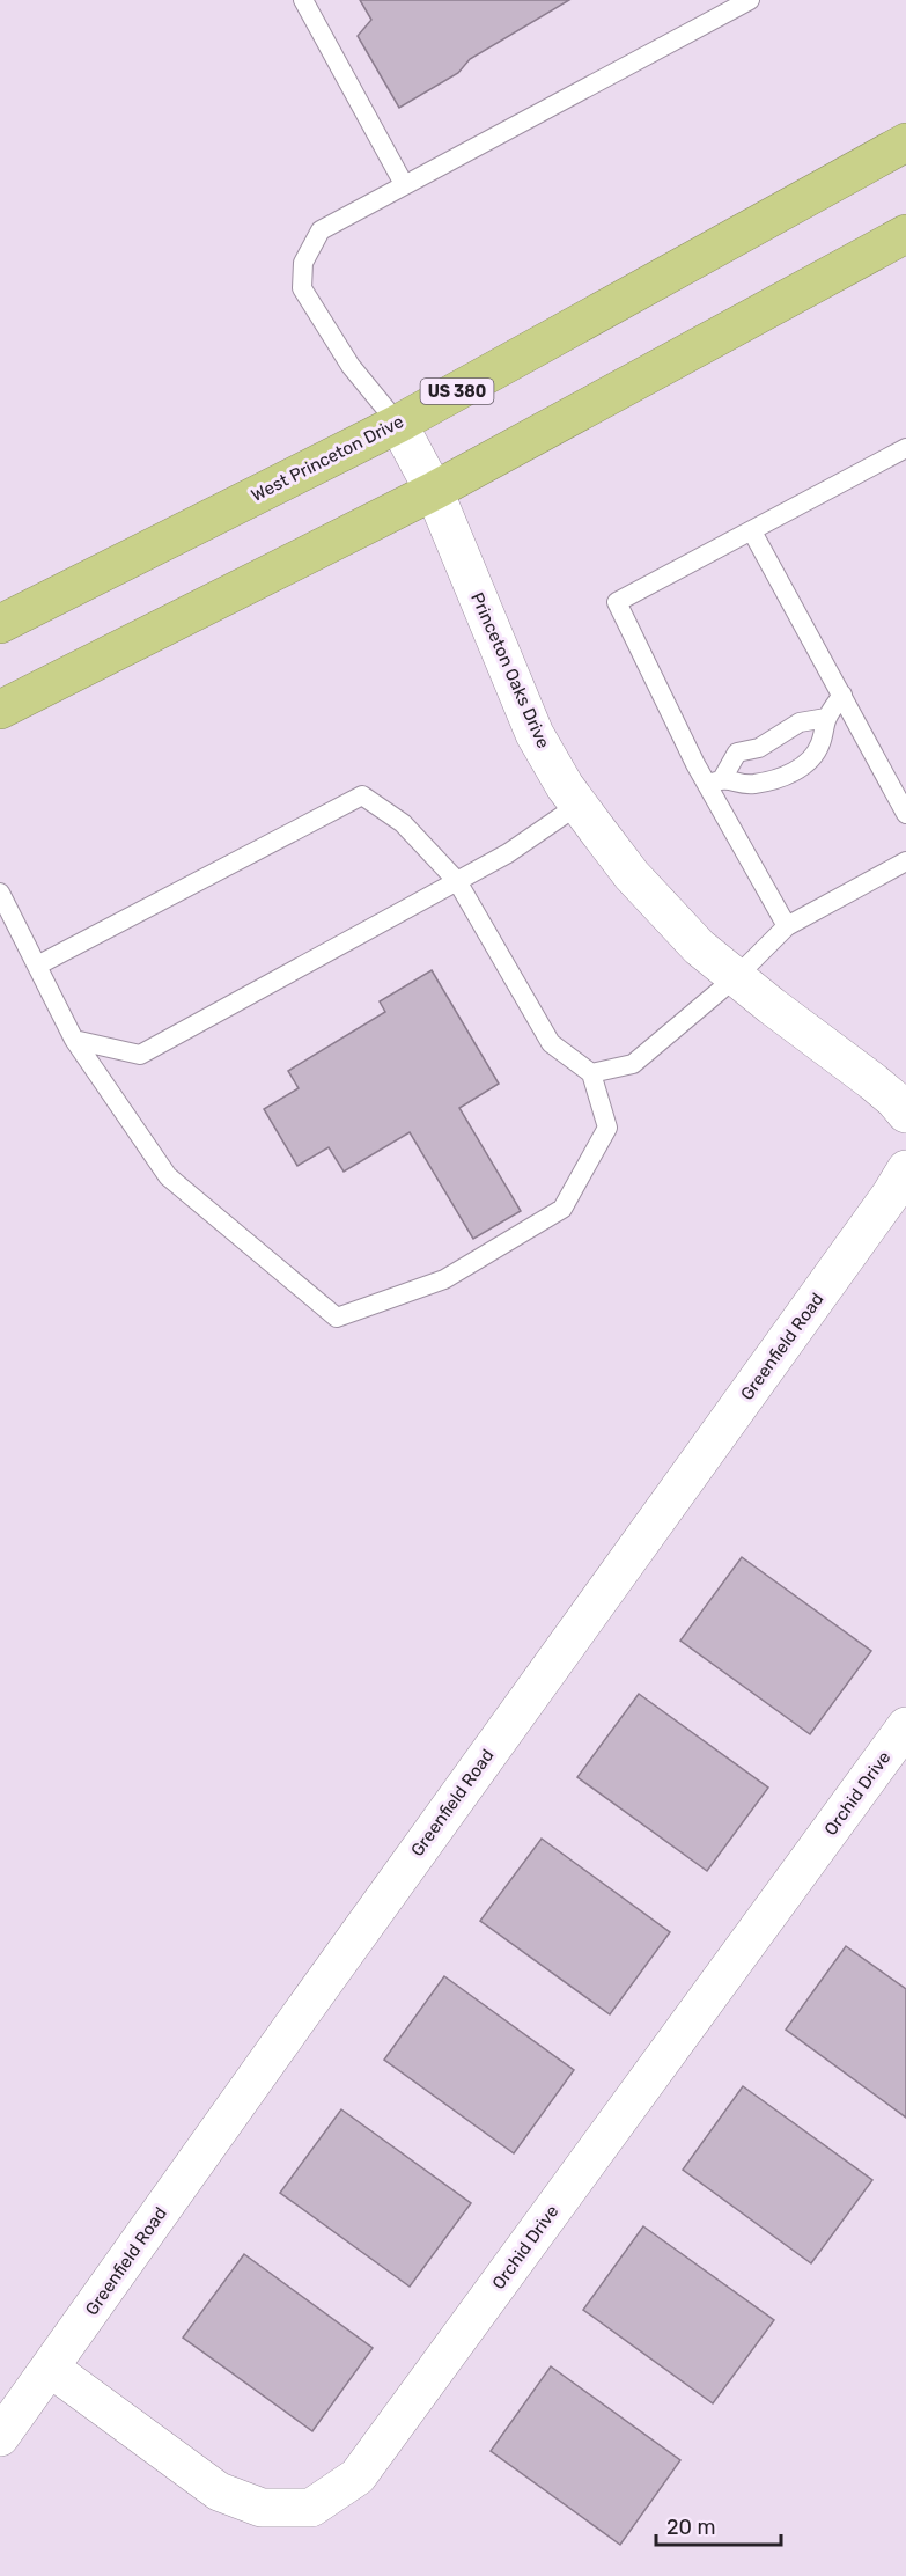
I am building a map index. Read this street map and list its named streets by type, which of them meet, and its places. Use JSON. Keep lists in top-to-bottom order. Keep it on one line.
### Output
{"streets":{"highway":["US 380","West Princeton Drive"],"street":["Princeton Oaks Drive","Greenfield Road","Orchid Drive"]},"crossings":[["West Princeton Drive","Princeton Oaks Drive"],["Greenfield Road","Orchid Drive"]],"scale_bar":"20 m"}
